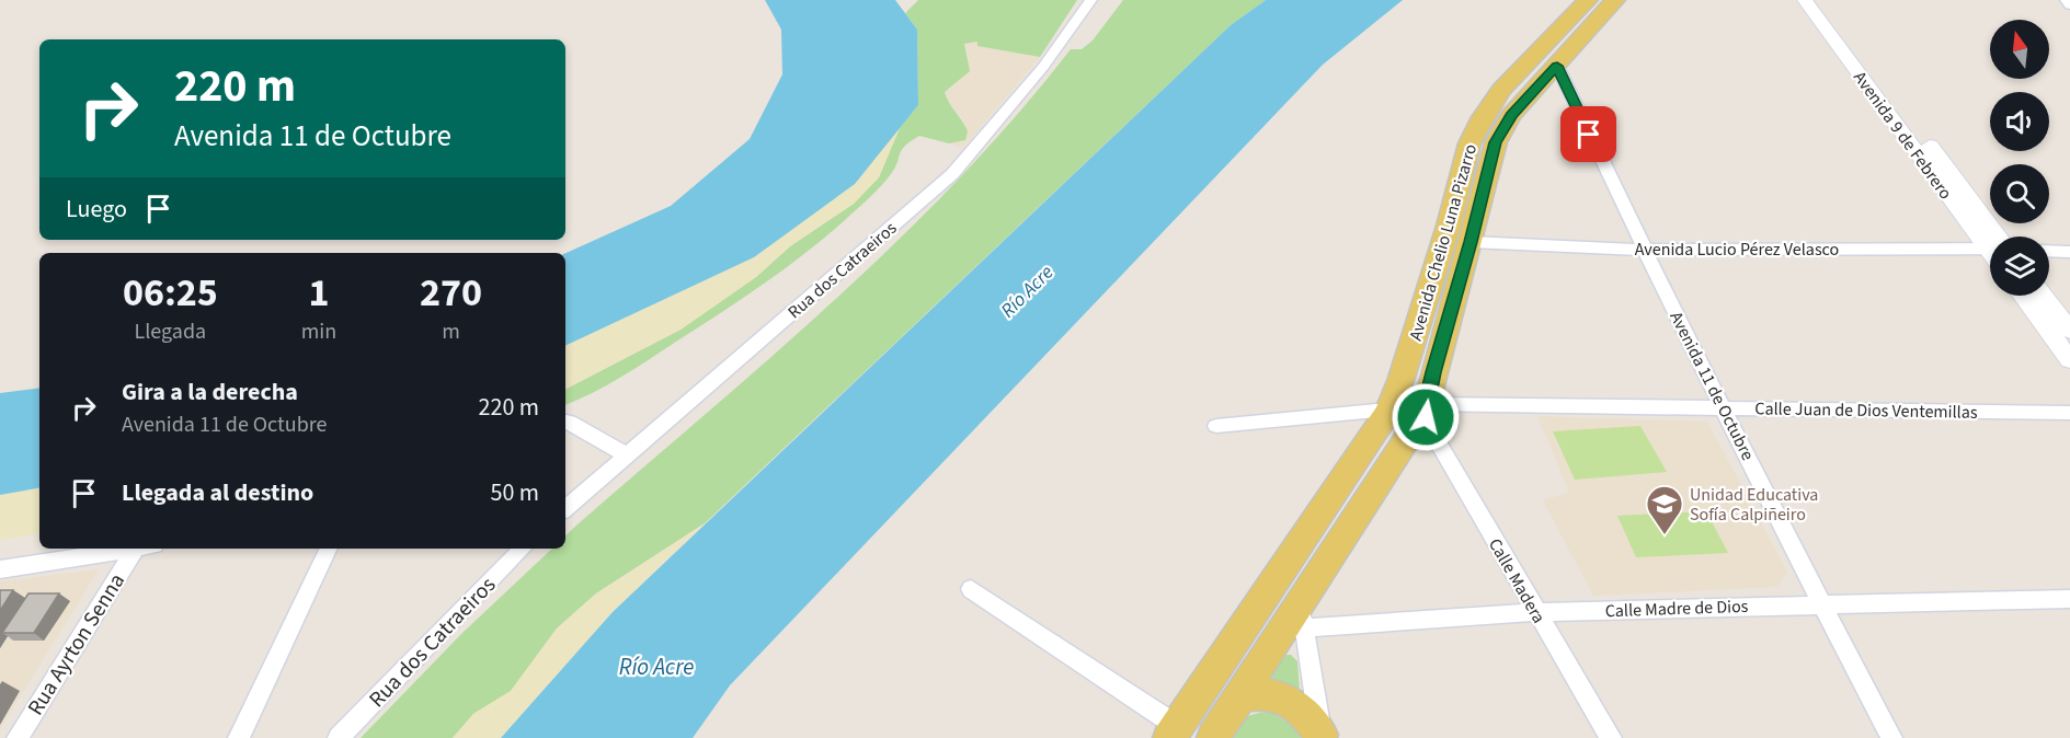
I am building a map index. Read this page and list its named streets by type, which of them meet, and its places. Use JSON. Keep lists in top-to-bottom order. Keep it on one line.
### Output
{"streets":{"main road":["Avenida Chelio Luna Pizarro"],"street":["Avenida 9 de Febrero","Avenida Lucio Pérez Velasco","Rua dos Catraeiros","Avenida 11 de Octubre","Calle Juan de Dios Ventemillas","Calle Madera","Calle Madre de Dios","Rua Ayrton Senna"]},"crossings":[["Avenida Chelio Luna Pizarro","Avenida Lucio Pérez Velasco"],["Avenida Chelio Luna Pizarro","Avenida 11 de Octubre"],["Avenida Chelio Luna Pizarro","Calle Juan de Dios Ventemillas"],["Avenida Chelio Luna Pizarro","Calle Madera"],["Avenida Chelio Luna Pizarro","Calle Madre de Dios"],["Avenida Lucio Pérez Velasco","Avenida 11 de Octubre"],["Avenida 11 de Octubre","Calle Juan de Dios Ventemillas"],["Avenida 11 de Octubre","Calle Madre de Dios"],["Calle Juan de Dios Ventemillas","Calle Madera"],["Calle Madera","Calle Madre de Dios"]],"water":["Río Acre"],"places":{"school or university":["Unidad Educativa Sofía Calpiñeiro"]},"north":"top","page":{"turn":["220 m","Avenida 11 de Octubre"],"then":"Luego","eta":["06:25","Llegada","1","min","270","m"],"list":[{"name":"Gira a la derecha","note":"Avenida 11 de Octubre","value":"220 m"},{"name":"Llegada al destino","value":"50 m"}]}}
